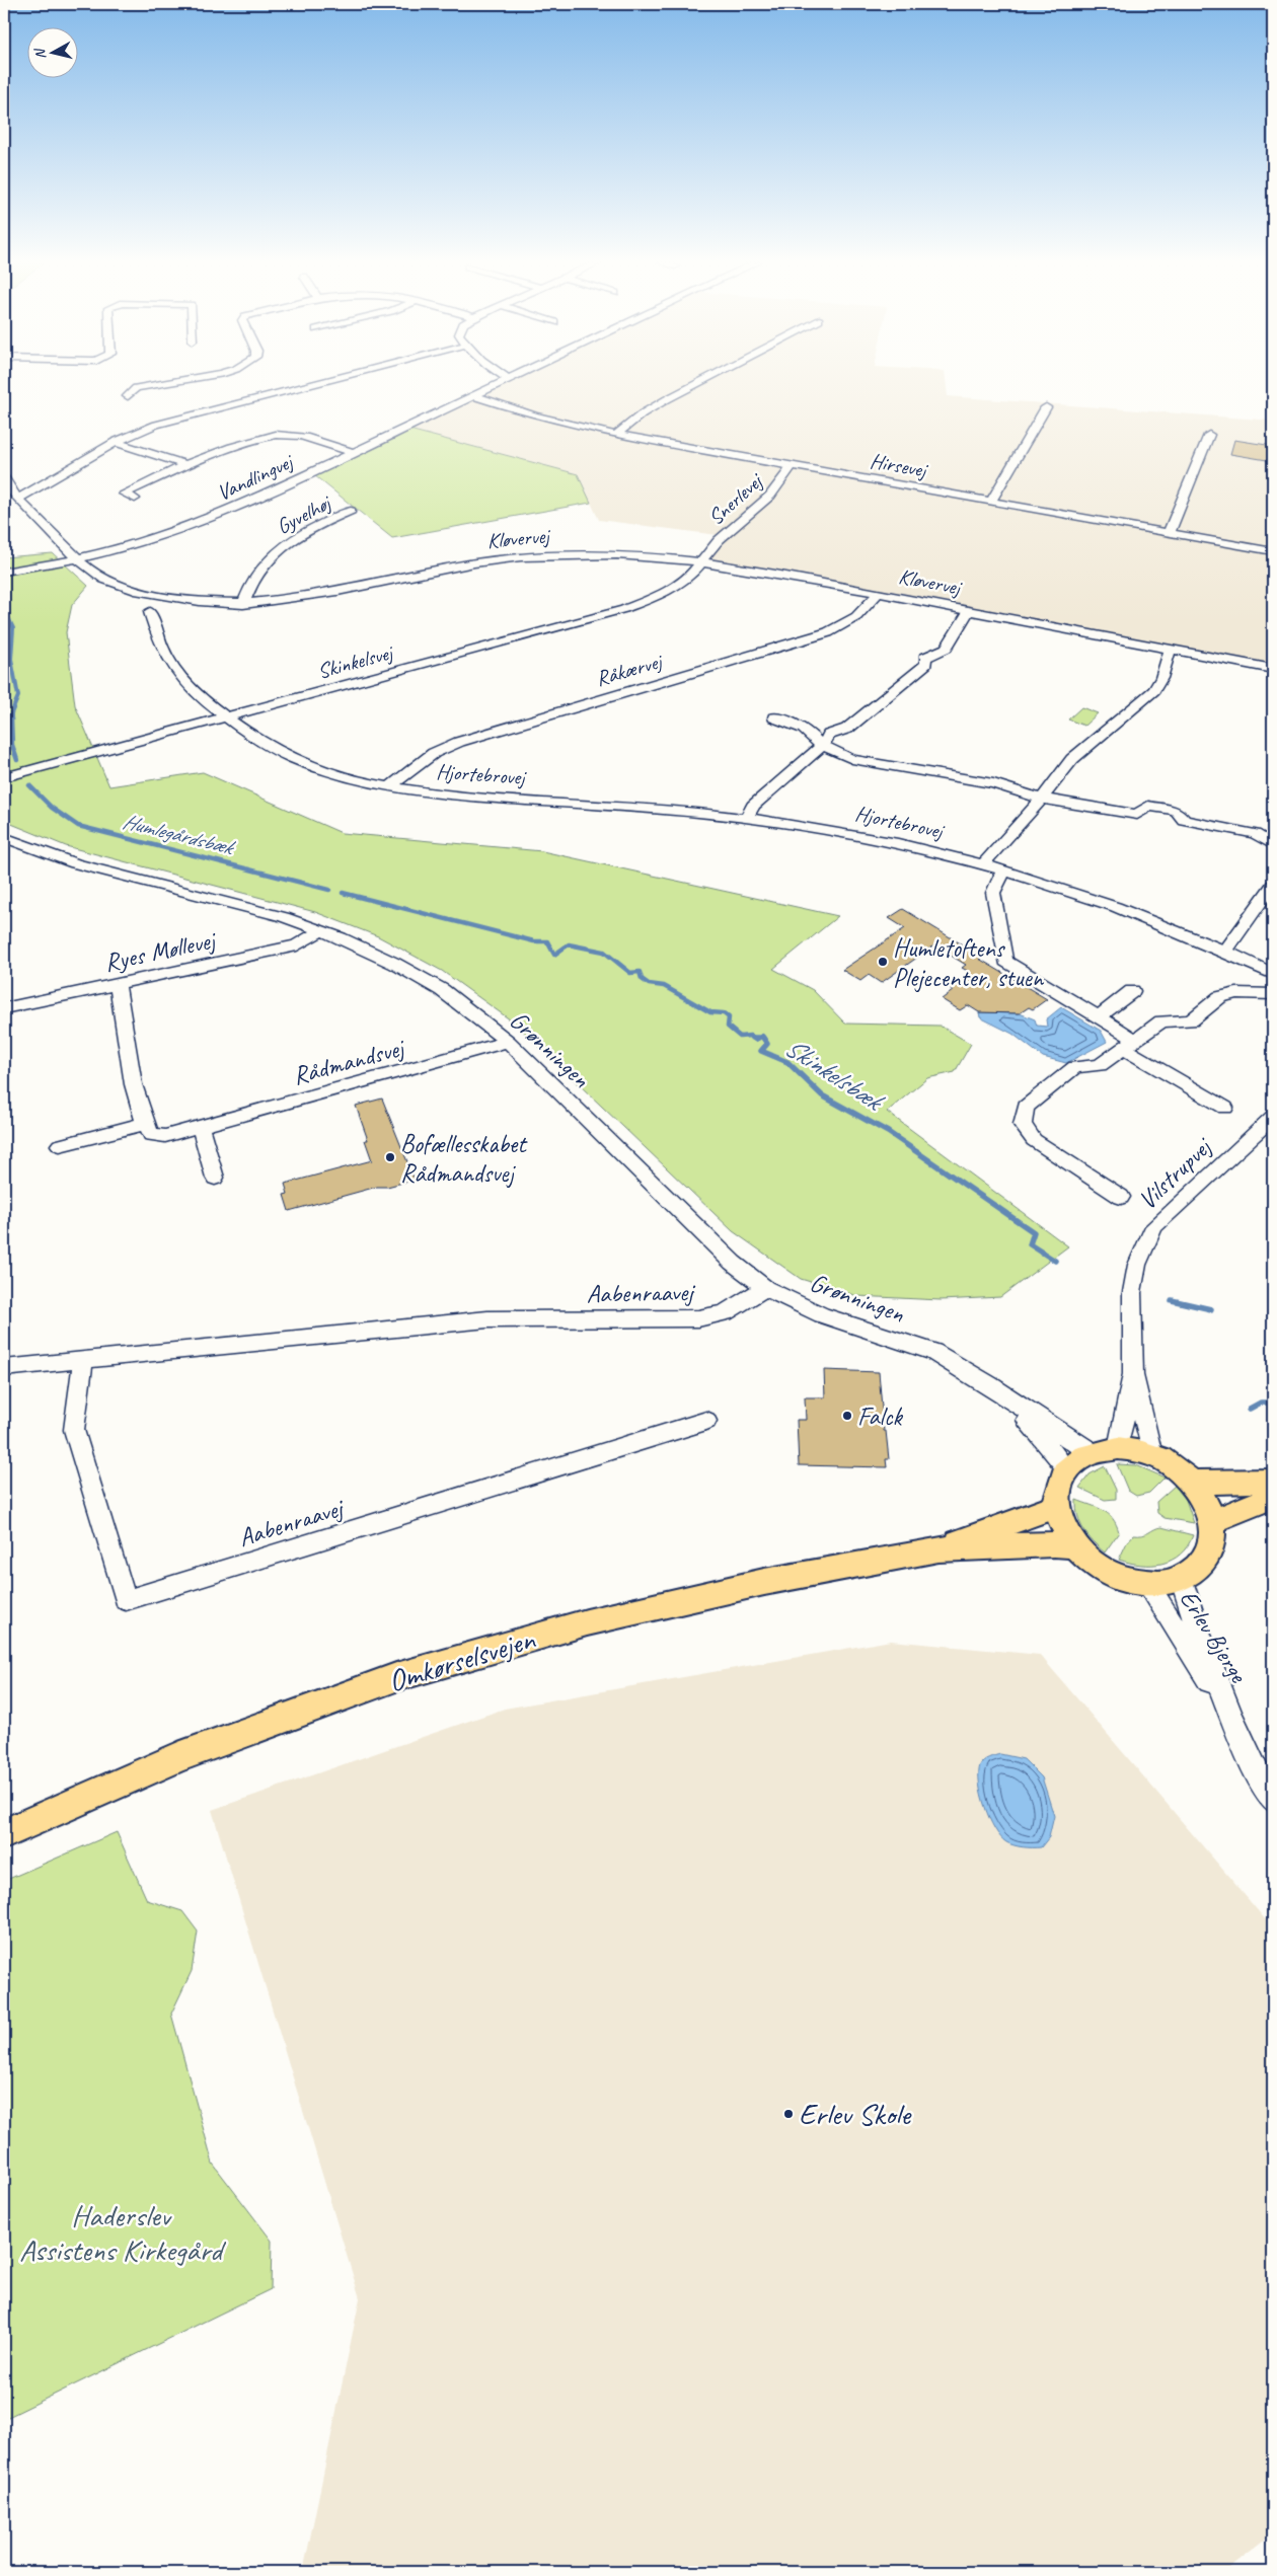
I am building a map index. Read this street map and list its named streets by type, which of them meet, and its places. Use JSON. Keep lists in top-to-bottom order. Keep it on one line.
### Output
{"streets":{"main road":["Omkørselsvejen"],"street":["Hirsevej","Vandlingvej","Snerlevej","Gyvelhøj","Kløvervej","Skinkelsvej","Råkærvej","Hjortebrovej","Ryes Møllevej","Grønningen","Rådmandsvej","Vilstrupvej","Aabenraavej","Erlev Bjerge"]},"crossings":[["Hirsevej","Vandlingvej"],["Hirsevej","Snerlevej"],["Vandlingvej","Kløvervej"],["Snerlevej","Kløvervej"],["Snerlevej","Skinkelsvej"],["Gyvelhøj","Kløvervej"],["Kløvervej","Skinkelsvej"],["Kløvervej","Råkærvej"],["Skinkelsvej","Hjortebrovej"],["Råkærvej","Hjortebrovej"],["Ryes Møllevej","Grønningen"],["Grønningen","Rådmandsvej"],["Grønningen","Vilstrupvej"],["Grønningen","Aabenraavej"],["Grønningen","Erlev Bjerge"],["Grønningen","Omkørselsvejen"],["Vilstrupvej","Erlev Bjerge"],["Vilstrupvej","Omkørselsvejen"],["Erlev Bjerge","Omkørselsvejen"]],"water":["Humlegårdsbæk","Skinkelsbæk"],"parks":["Haderslev Assistens Kirkegård"],"places":["Humletoftens Plejecenter, stuen","Bofællesskabet Rådmandsvej","Falck","Erlev Skole"],"north":"left"}
